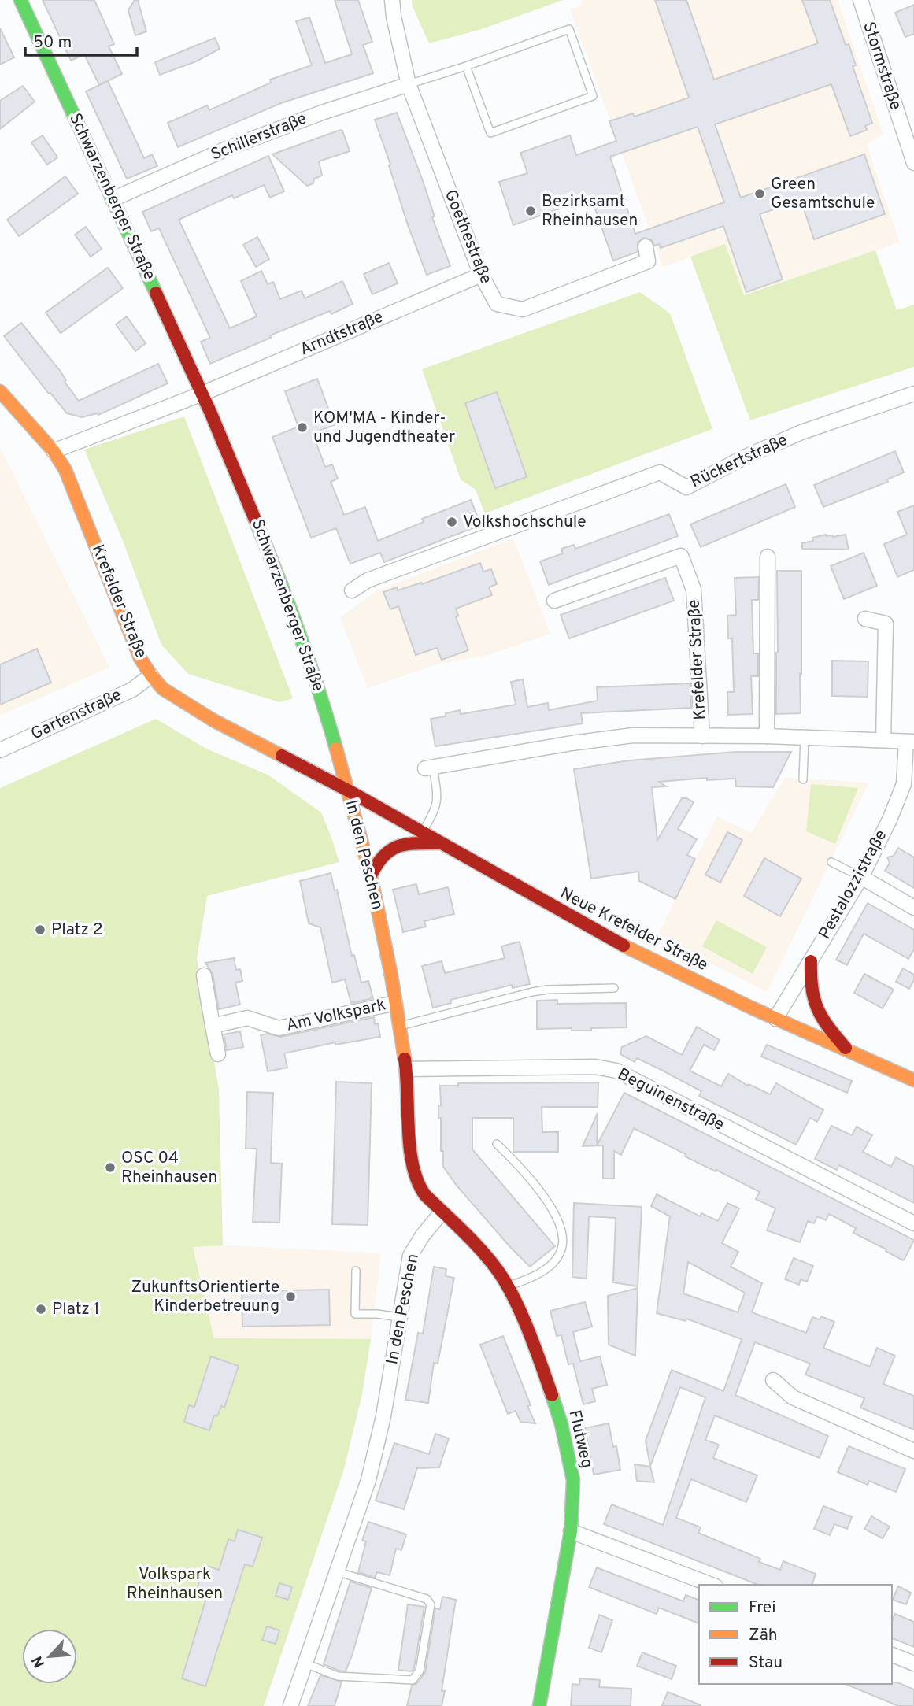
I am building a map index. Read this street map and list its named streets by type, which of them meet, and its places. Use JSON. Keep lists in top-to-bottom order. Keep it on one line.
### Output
{"streets":{"main road":["Schwarzenberger Straße","Krefelder Straße","In den Peschen","Neue Krefelder Straße","Flutweg"],"street":["Stormstraße","Schillerstraße","Goethestraße","Arndtstraße","Rückertstraße","Gartenstraße","Pestalozzistraße","Am Volkspark","Beguinenstraße"]},"crossings":[["Schillerstraße","Schwarzenberger Straße"],["Schillerstraße","Goethestraße"],["Schwarzenberger Straße","Arndtstraße"],["Schwarzenberger Straße","Krefelder Straße"],["Schwarzenberger Straße","In den Peschen"],["Schwarzenberger Straße","Neue Krefelder Straße"],["Goethestraße","Arndtstraße"],["Krefelder Straße","Gartenstraße"],["Krefelder Straße","In den Peschen"],["Krefelder Straße","Pestalozzistraße"],["Krefelder Straße","Neue Krefelder Straße"],["In den Peschen","Neue Krefelder Straße"],["In den Peschen","Am Volkspark"],["In den Peschen","Beguinenstraße"],["In den Peschen","Flutweg"],["Pestalozzistraße","Neue Krefelder Straße"]],"parks":["Volkspark Rheinhausen"],"places":["Green Gesamtschule","Bezirksamt Rheinhausen","KOM'MA - Kinder- und Jugendtheater","Volkshochschule","Platz 2","OSC 04 Rheinhausen","ZukunftsOrientierte Kinderbetreuung","Platz 1"],"legend":["Frei","Zäh","Stau"],"scale_bar":"50 m","north":"bottom left"}
